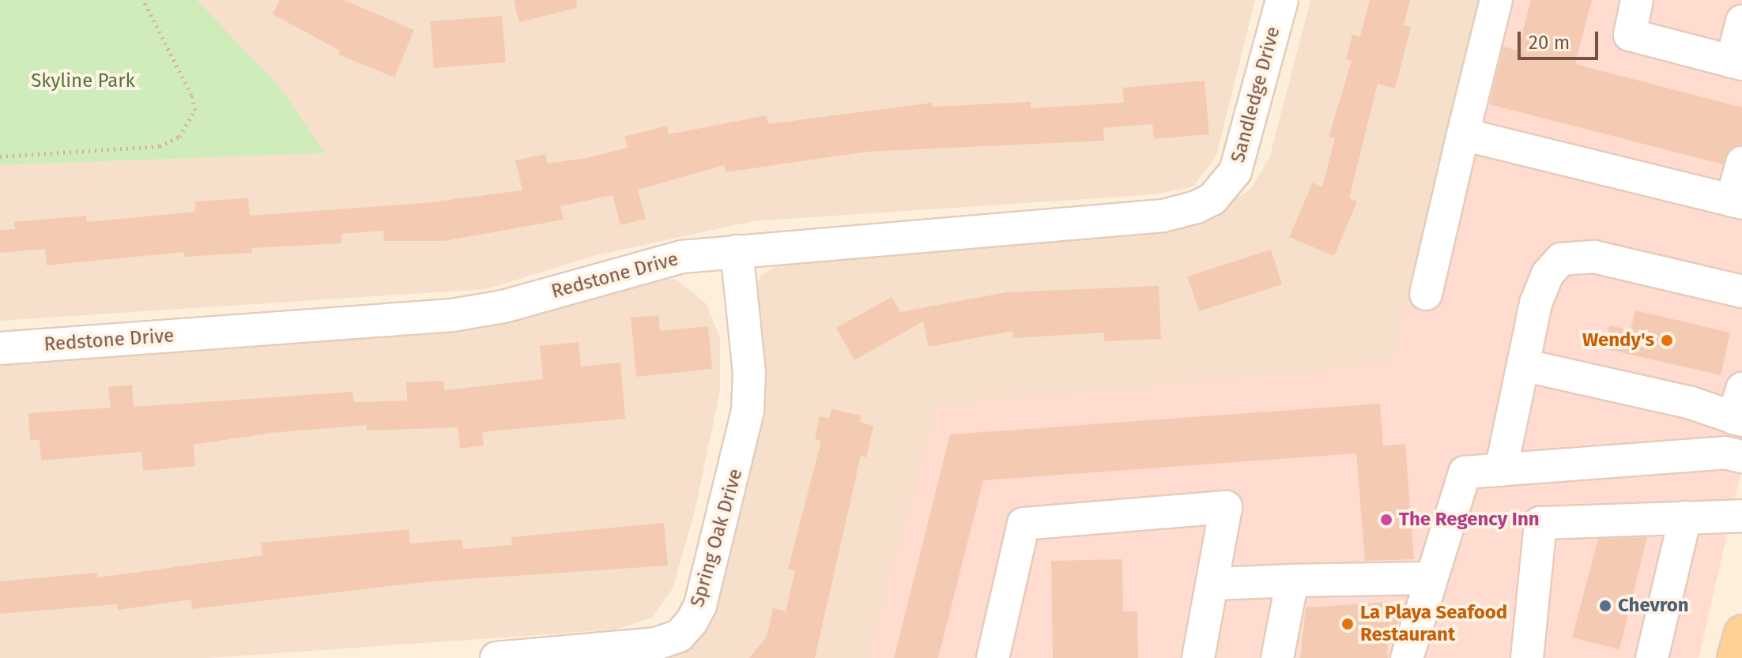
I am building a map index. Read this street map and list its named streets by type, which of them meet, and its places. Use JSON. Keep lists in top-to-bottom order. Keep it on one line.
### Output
{"streets":{"street":["Sandledge Drive","Redstone Drive","Spring Oak Drive"]},"crossings":[["Sandledge Drive","Redstone Drive"],["Redstone Drive","Spring Oak Drive"]],"parks":["Skyline Park"],"places":["Wendy's","The Regency Inn","Chevron","La Playa Seafood Restaurant"],"scale_bar":"20 m"}
